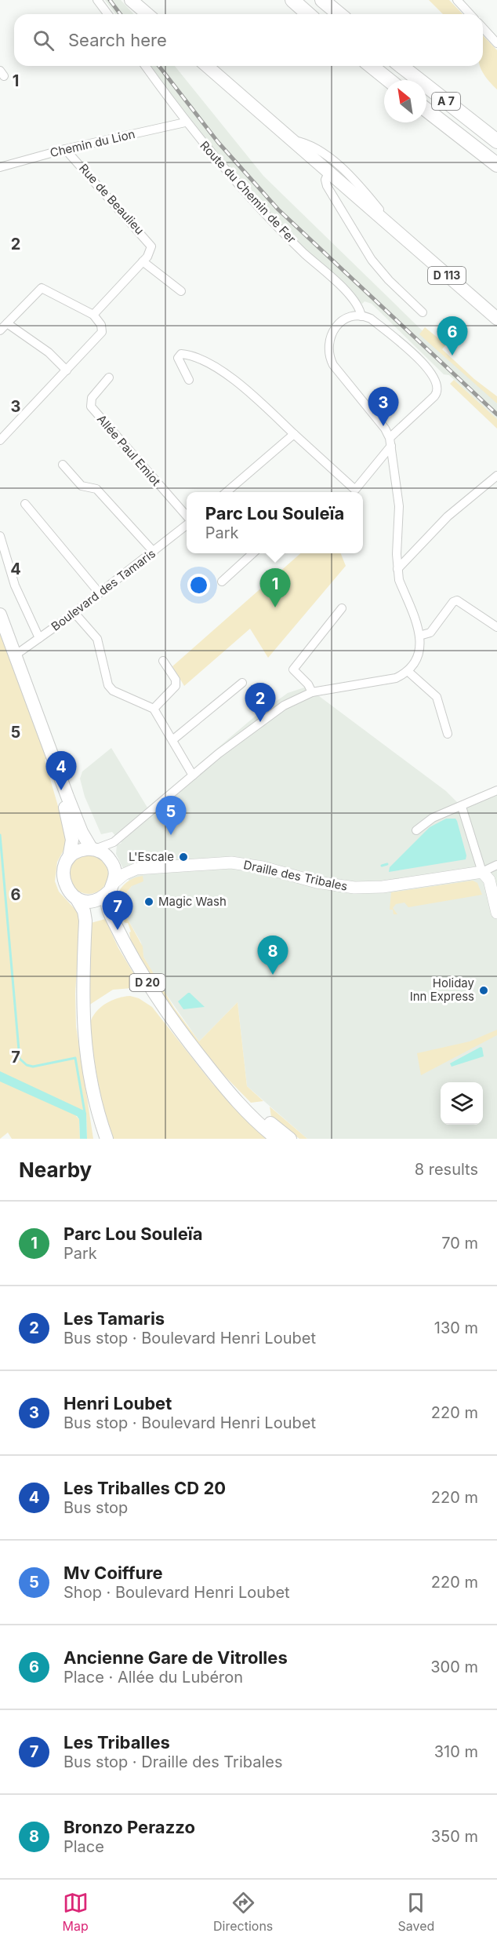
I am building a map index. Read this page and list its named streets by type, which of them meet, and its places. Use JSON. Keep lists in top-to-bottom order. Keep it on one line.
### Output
{"streets":{"highway":["A 7"],"main road":["D 113","D 20"],"street":["Chemin du Lion","Route du Chemin de Fer","Rue de Beaulieu","Allée Paul Emiot","Boulevard des Tamaris","Draille des Tribales"]},"crossings":[["Chemin du Lion","Route du Chemin de Fer"],["Chemin du Lion","Rue de Beaulieu"],["Draille des Tribales","D 20"]],"places":["L'Escale","Magic Wash","Holiday Inn Express"],"north":"top left","page":{"search":"Search here","pins":["6","3","1","2","4","5","7","8"],"popup":["Parc Lou Souleïa","Park"],"heading":["Nearby","8 results"],"list":[{"mark":"1","name":"Parc Lou Souleïa","note":"Park","value":"70 m"},{"mark":"2","name":"Les Tamaris","note":"Bus stop · Boulevard Henri Loubet","value":"130 m"},{"mark":"3","name":"Henri Loubet","note":"Bus stop · Boulevard Henri Loubet","value":"220 m"},{"mark":"4","name":"Les Triballes CD 20","note":"Bus stop","value":"220 m"},{"mark":"5","name":"Mv Coiffure","note":"Shop · Boulevard Henri Loubet","value":"220 m"},{"mark":"6","name":"Ancienne Gare de Vitrolles","note":"Place · Allée du Lubéron","value":"300 m"},{"mark":"7","name":"Les Triballes","note":"Bus stop · Draille des Tribales","value":"310 m"},{"mark":"8","name":"Bronzo Perazzo","note":"Place","value":"350 m"}],"nav":["Map","Directions","Saved"]},"grid":{"rows":["1","2","3","4","5","6","7"]}}
